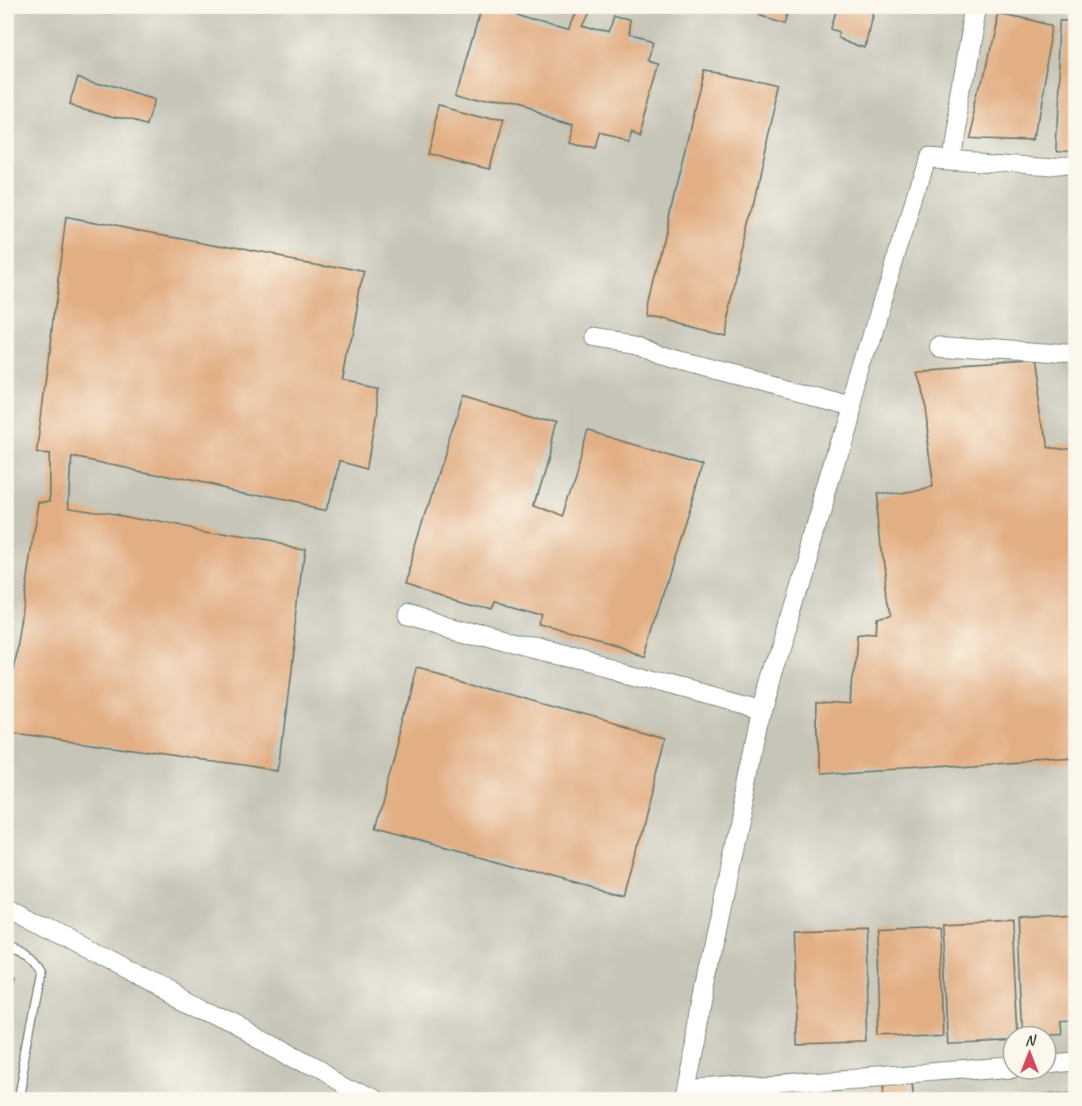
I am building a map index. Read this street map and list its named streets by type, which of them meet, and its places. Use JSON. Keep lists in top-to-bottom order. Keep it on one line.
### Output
{"north":"top"}
